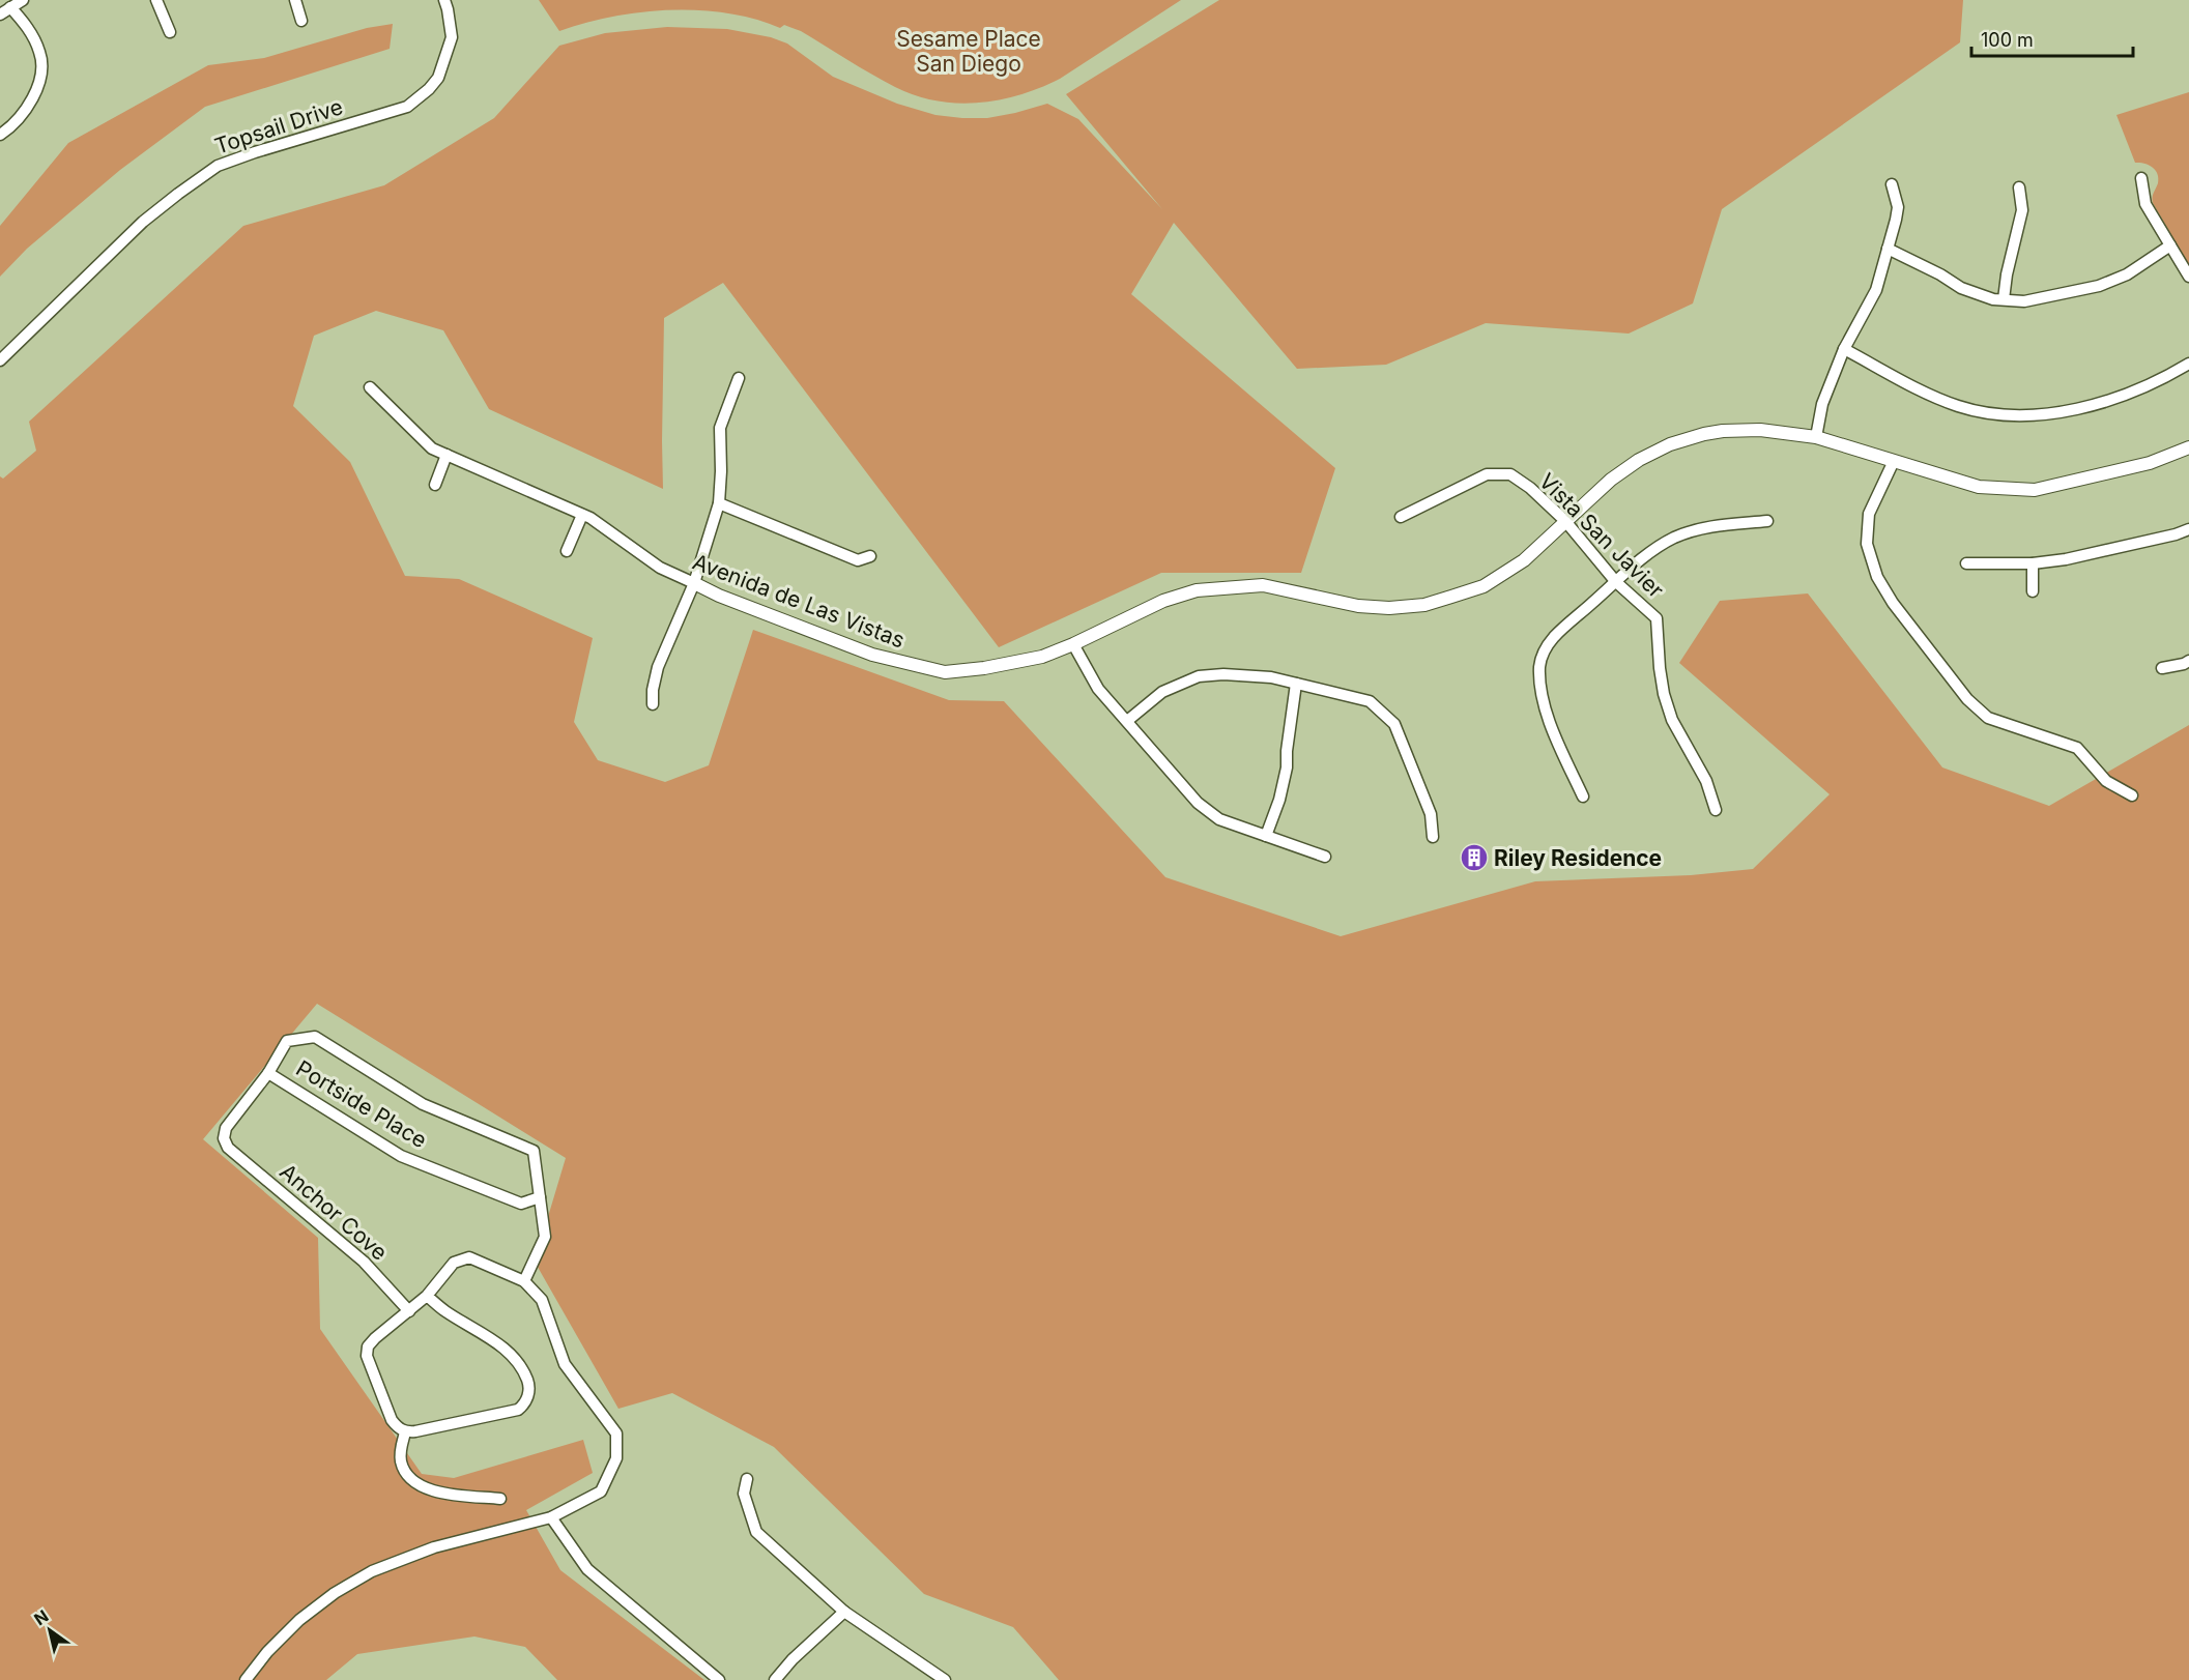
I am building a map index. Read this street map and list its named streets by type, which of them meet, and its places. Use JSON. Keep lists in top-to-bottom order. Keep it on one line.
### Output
{"streets":{"street":["Topsail Drive","Vista San Javier","Avenida de Las Vistas","Portside Place","Anchor Cove"]},"crossings":[["Vista San Javier","Avenida de Las Vistas"],["Portside Place","Anchor Cove"]],"parks":["Sesame Place San Diego"],"places":{"building":["Riley Residence"]},"scale_bar":"100 m","north":"top left"}
